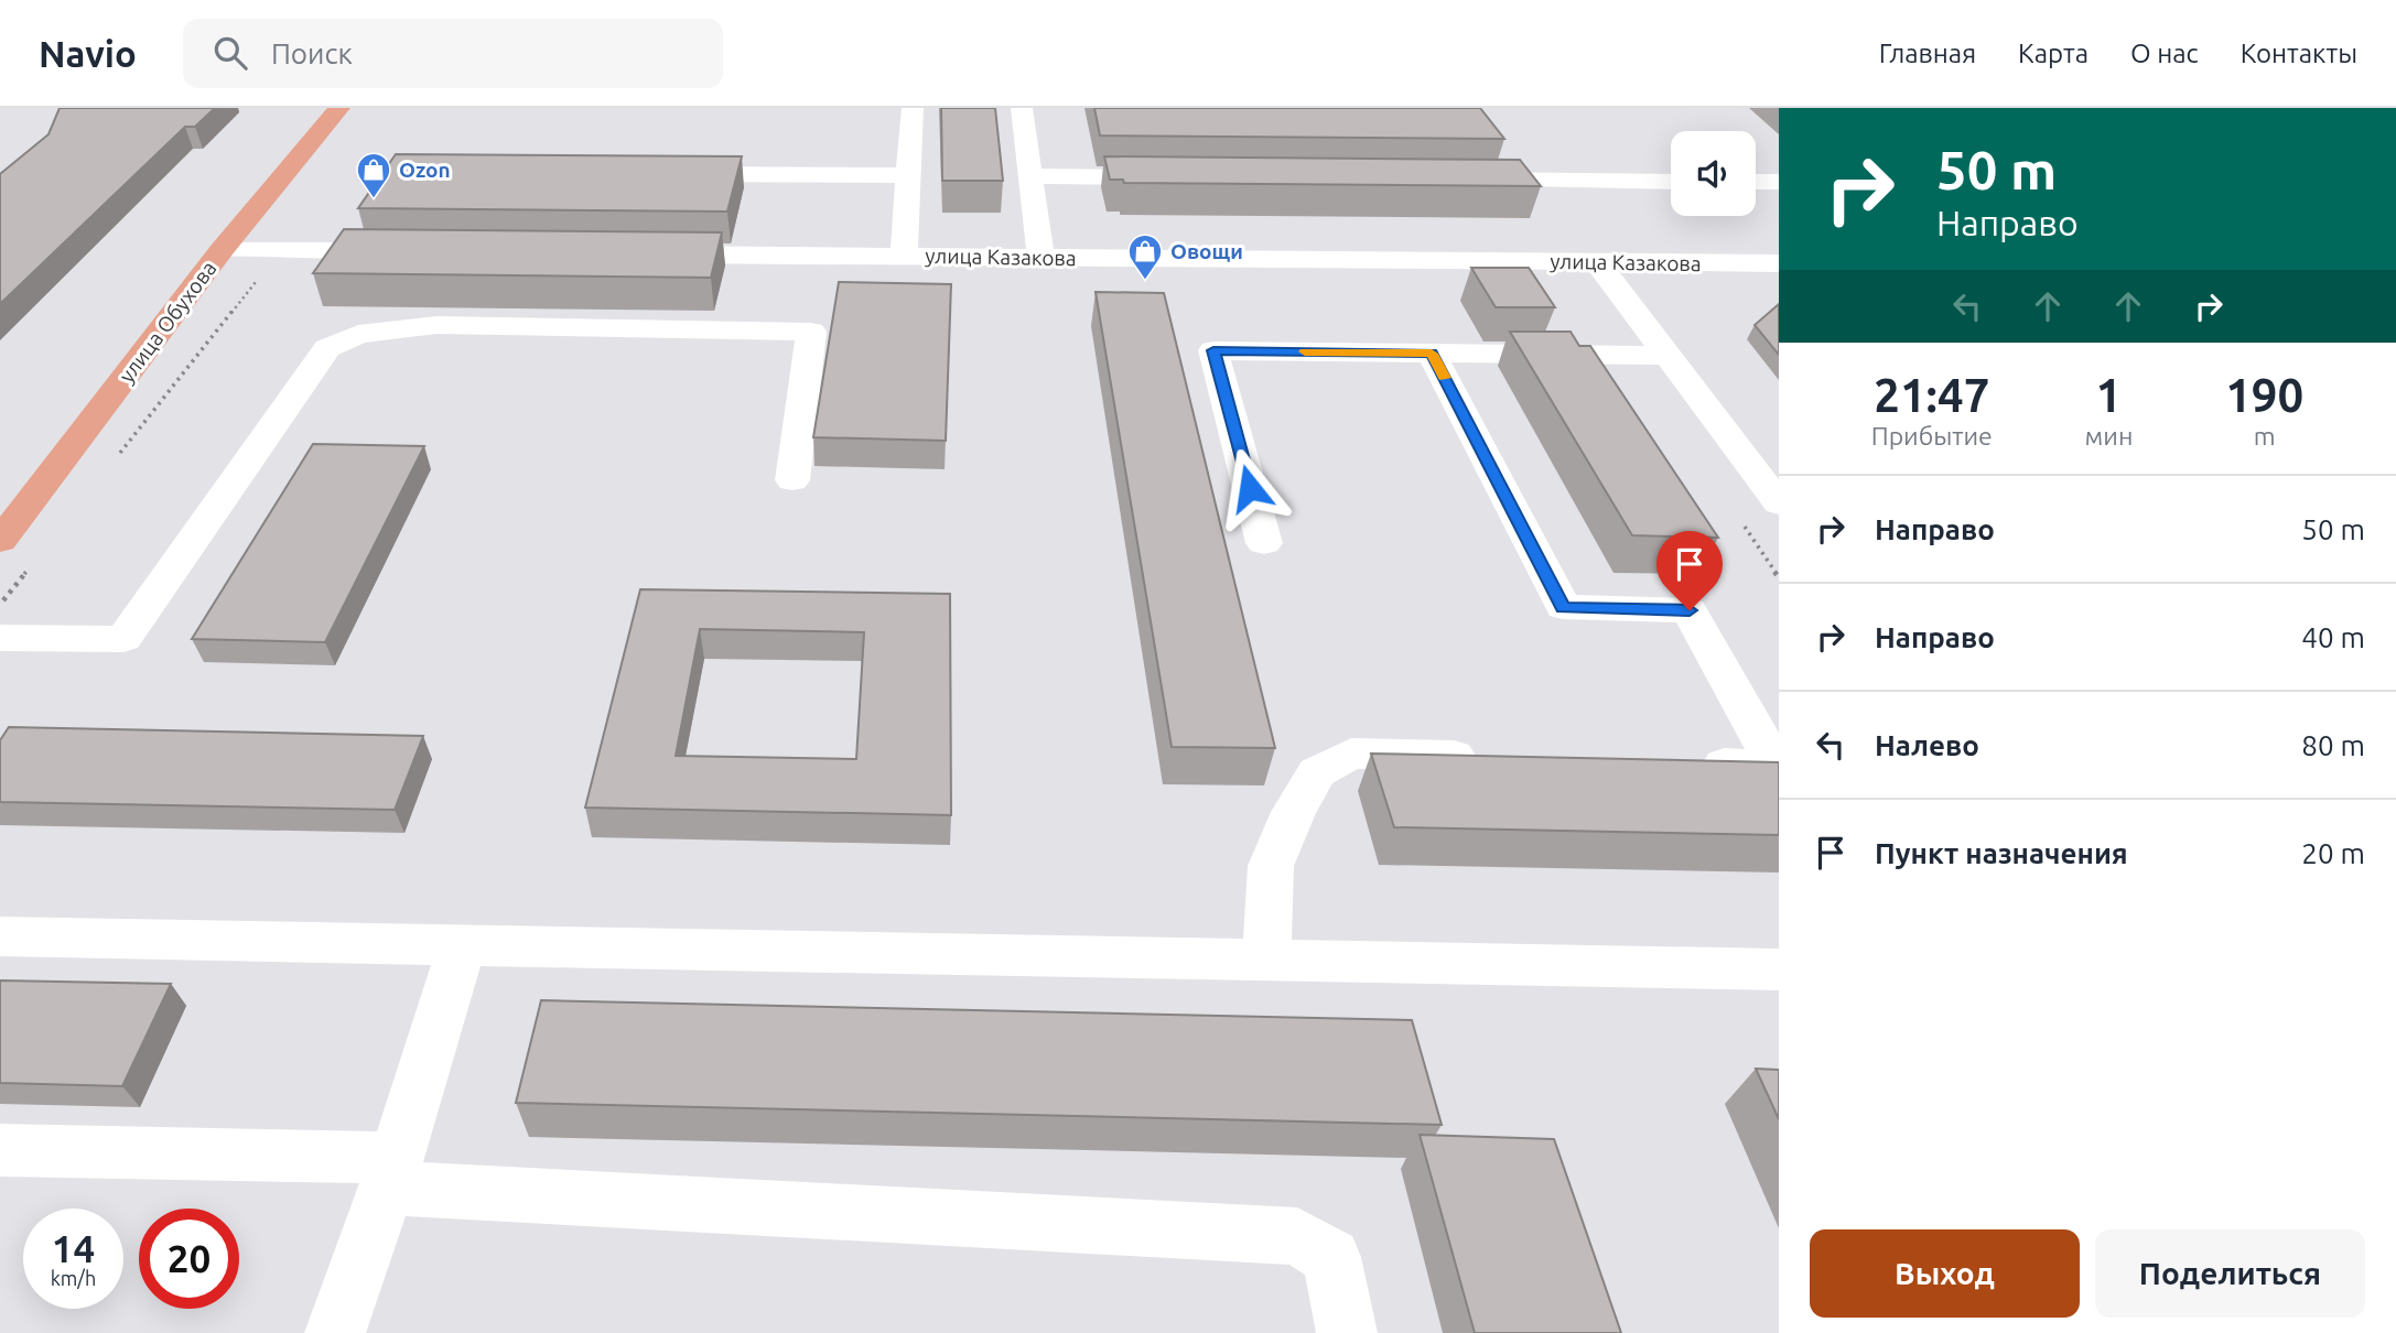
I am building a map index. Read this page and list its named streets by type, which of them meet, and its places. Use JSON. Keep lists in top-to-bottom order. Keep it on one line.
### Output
{"streets":{"main road":["улица Обухова"],"street":["улица Казакова"]},"places":{"shop":["Ozon","Овощи"]},"page":{"header":"Navio","search":"Поиск","nav":["Главная","Карта","О нас","Контакты"],"turn":["50 m","Направо"],"eta":["21:47","Прибытие","1","мин","190","m"],"list":[{"name":"Направо","value":"50 m"},{"name":"Направо","value":"40 m"},{"name":"Налево","value":"80 m"},{"name":"Пункт назначения","value":"20 m"}],"speed":"14 km/h","limit":"20","buttons":["Выход","Поделиться"]}}
